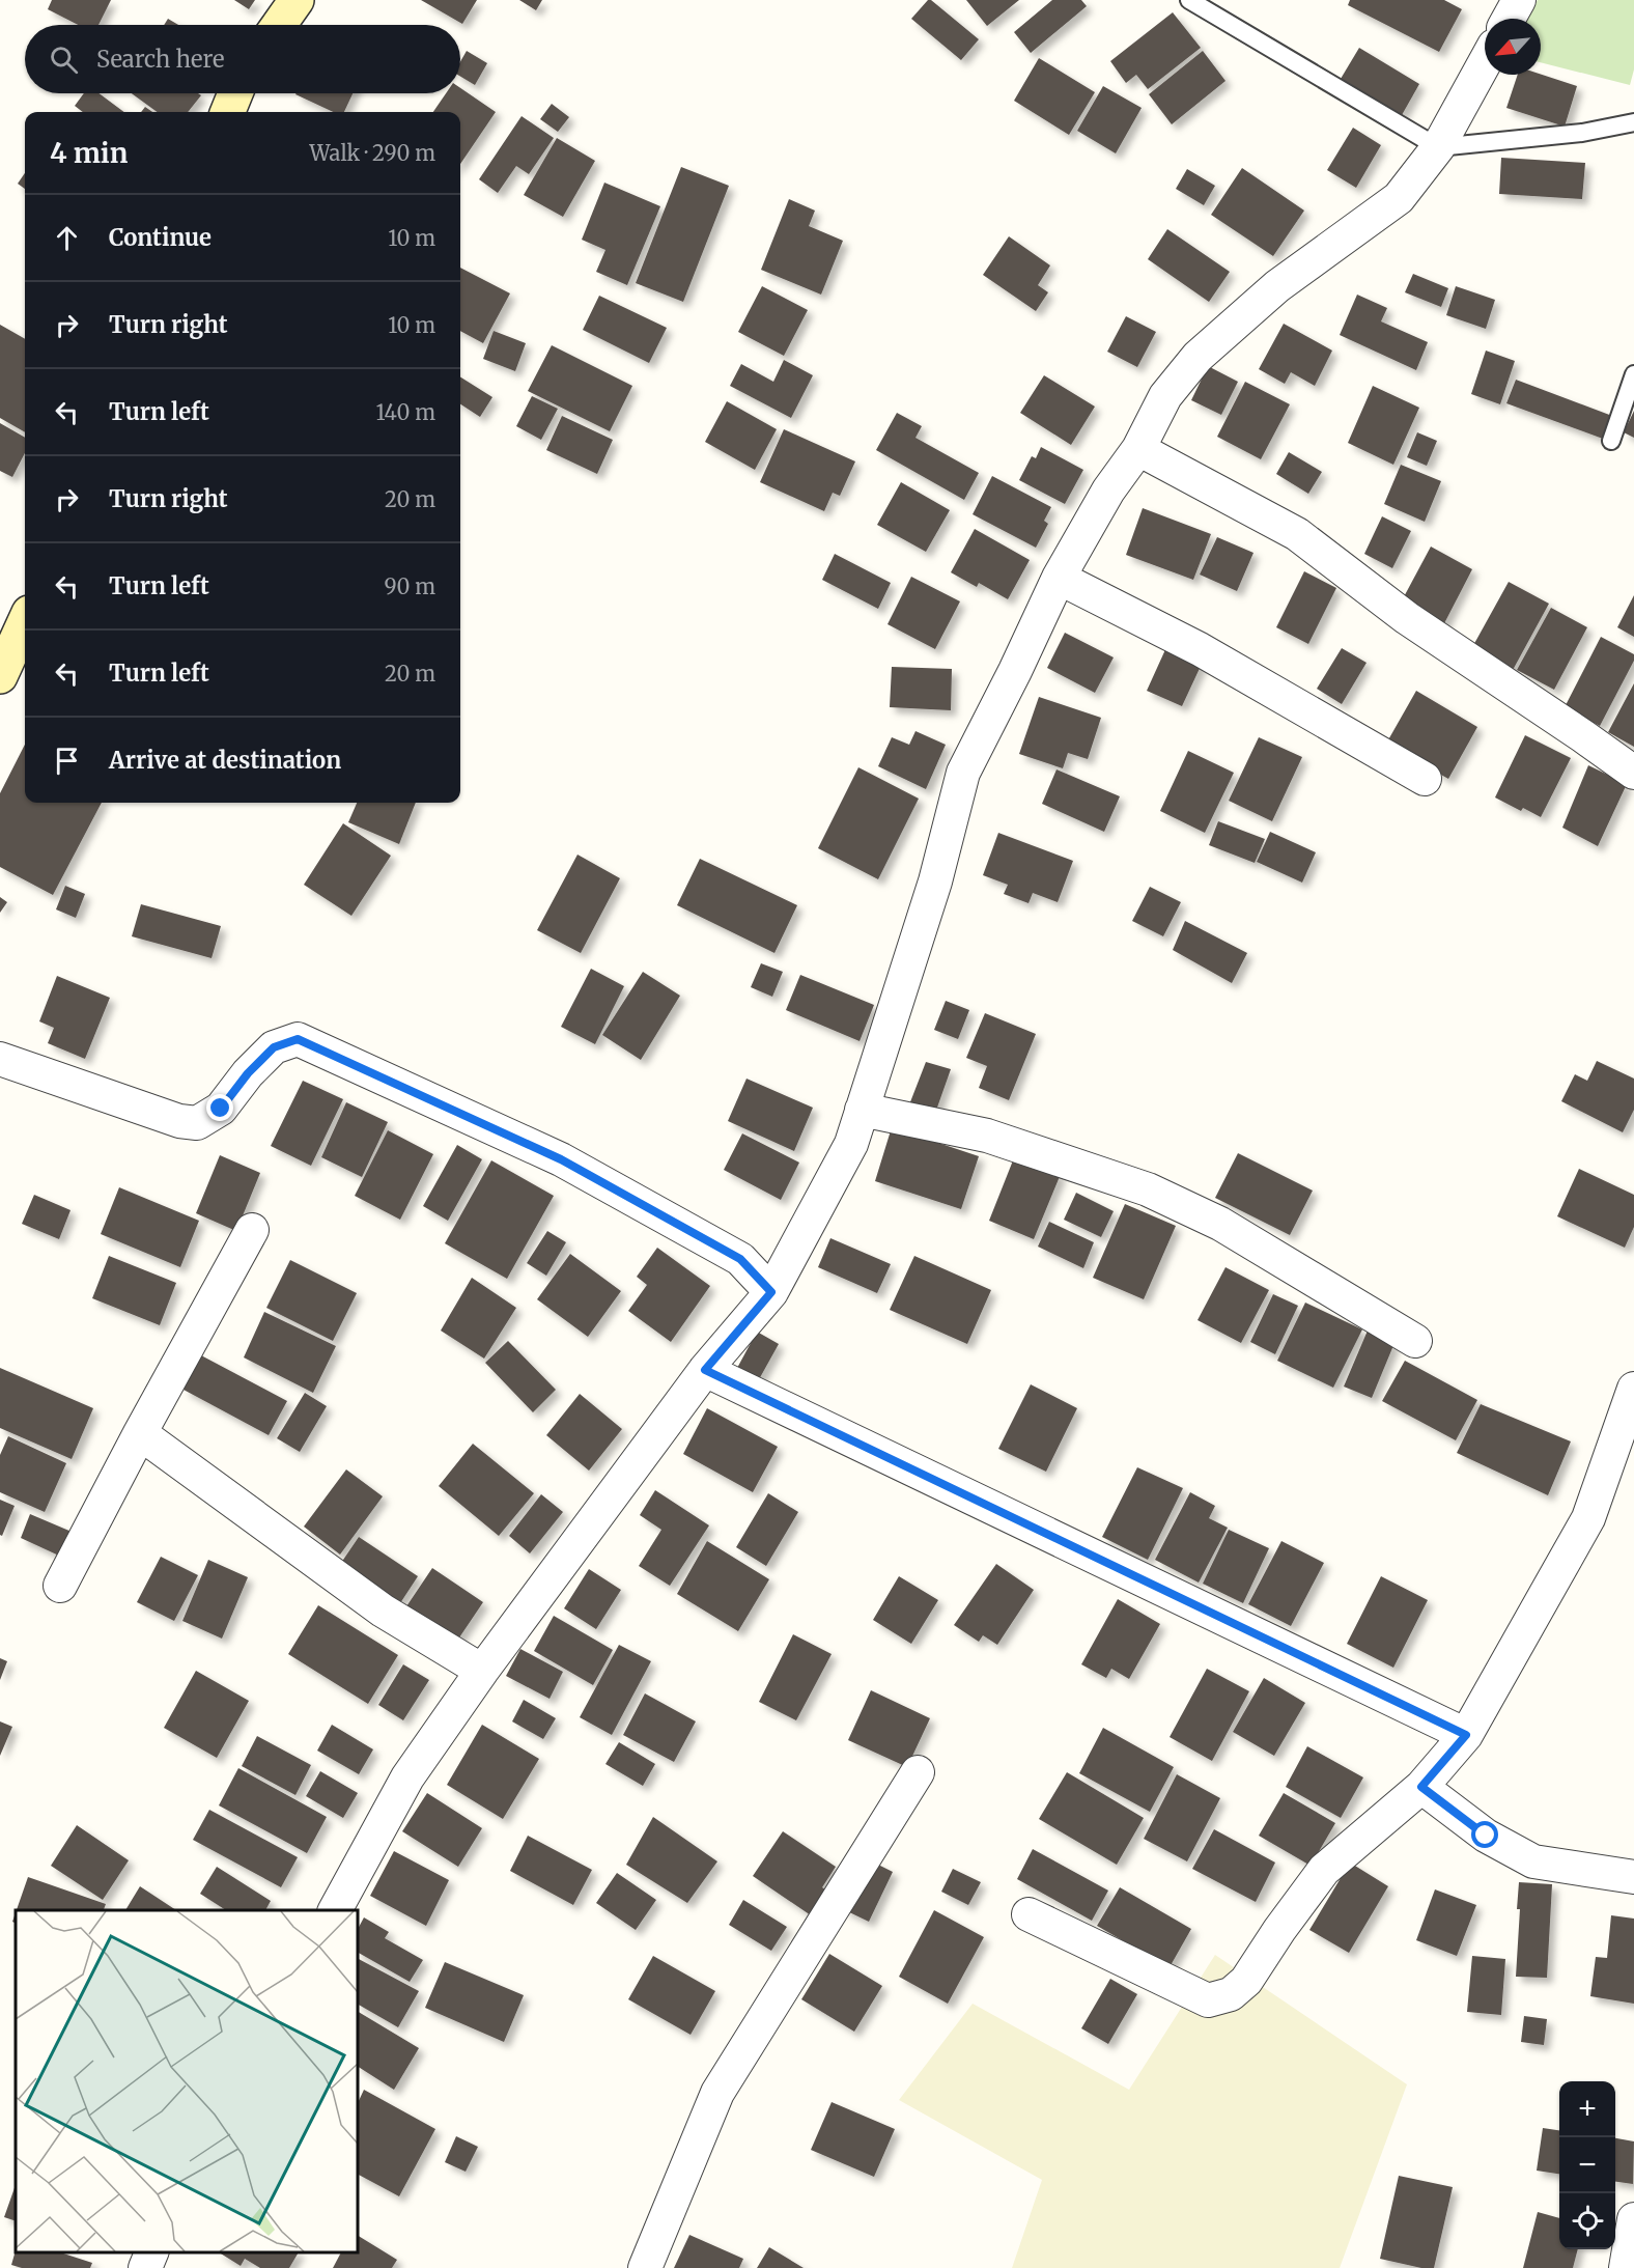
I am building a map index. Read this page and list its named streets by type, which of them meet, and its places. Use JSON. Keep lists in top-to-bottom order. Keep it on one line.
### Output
{"north":"bottom left","page":{"search":"Search here","heading":["4 min","Walk · 290 m"],"list":[["Continue","10 m"],["Turn right","10 m"],["Turn left","140 m"],["Turn right","20 m"],["Turn left","90 m"],["Turn left","20 m"],"Arrive at destination"],"map_buttons":["+","−"]}}
